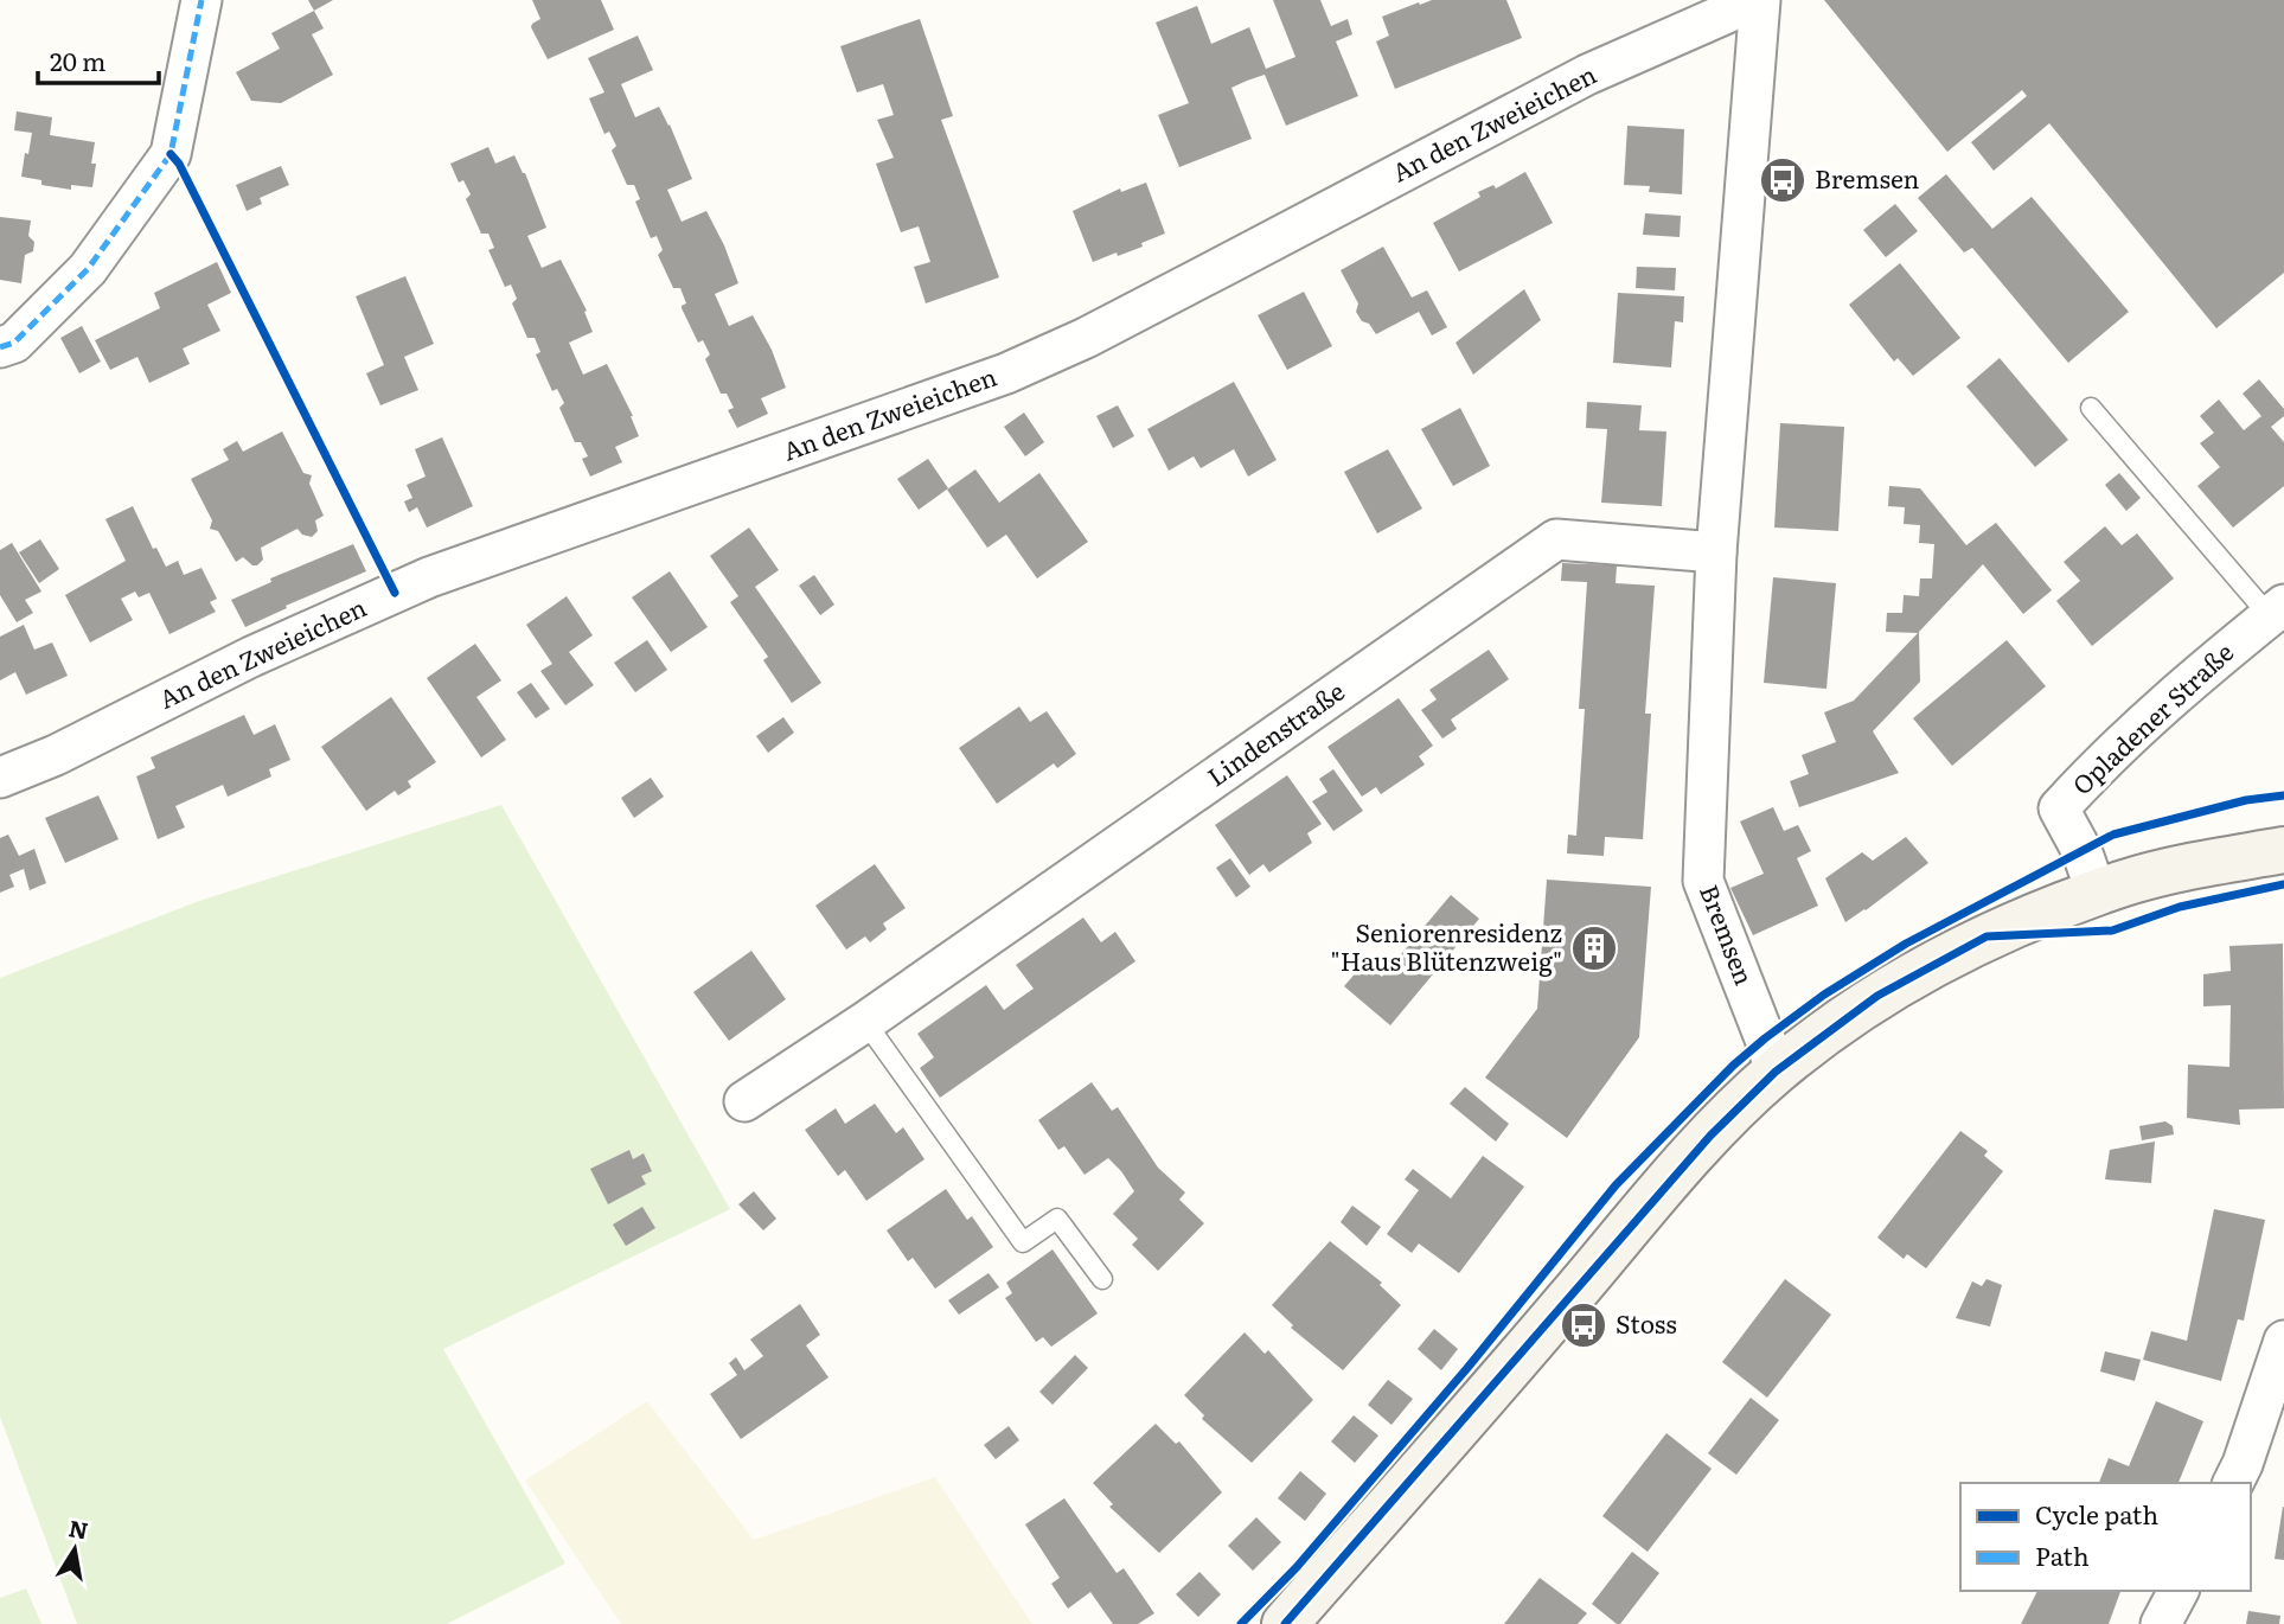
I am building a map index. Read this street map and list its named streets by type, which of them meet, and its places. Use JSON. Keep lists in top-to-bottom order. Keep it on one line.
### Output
{"streets":{"street":["An den Zweieichen","Opladener Straße","Lindenstraße","Bremsen"]},"crossings":[["An den Zweieichen","Bremsen"],["Lindenstraße","Bremsen"]],"places":{"bus stop":["Bremsen","Stoss"],"building":["Seniorenresidenz \"Haus Blütenzweig\""]},"legend":["Cycle path","Path"],"scale_bar":"20 m","north":"top"}
